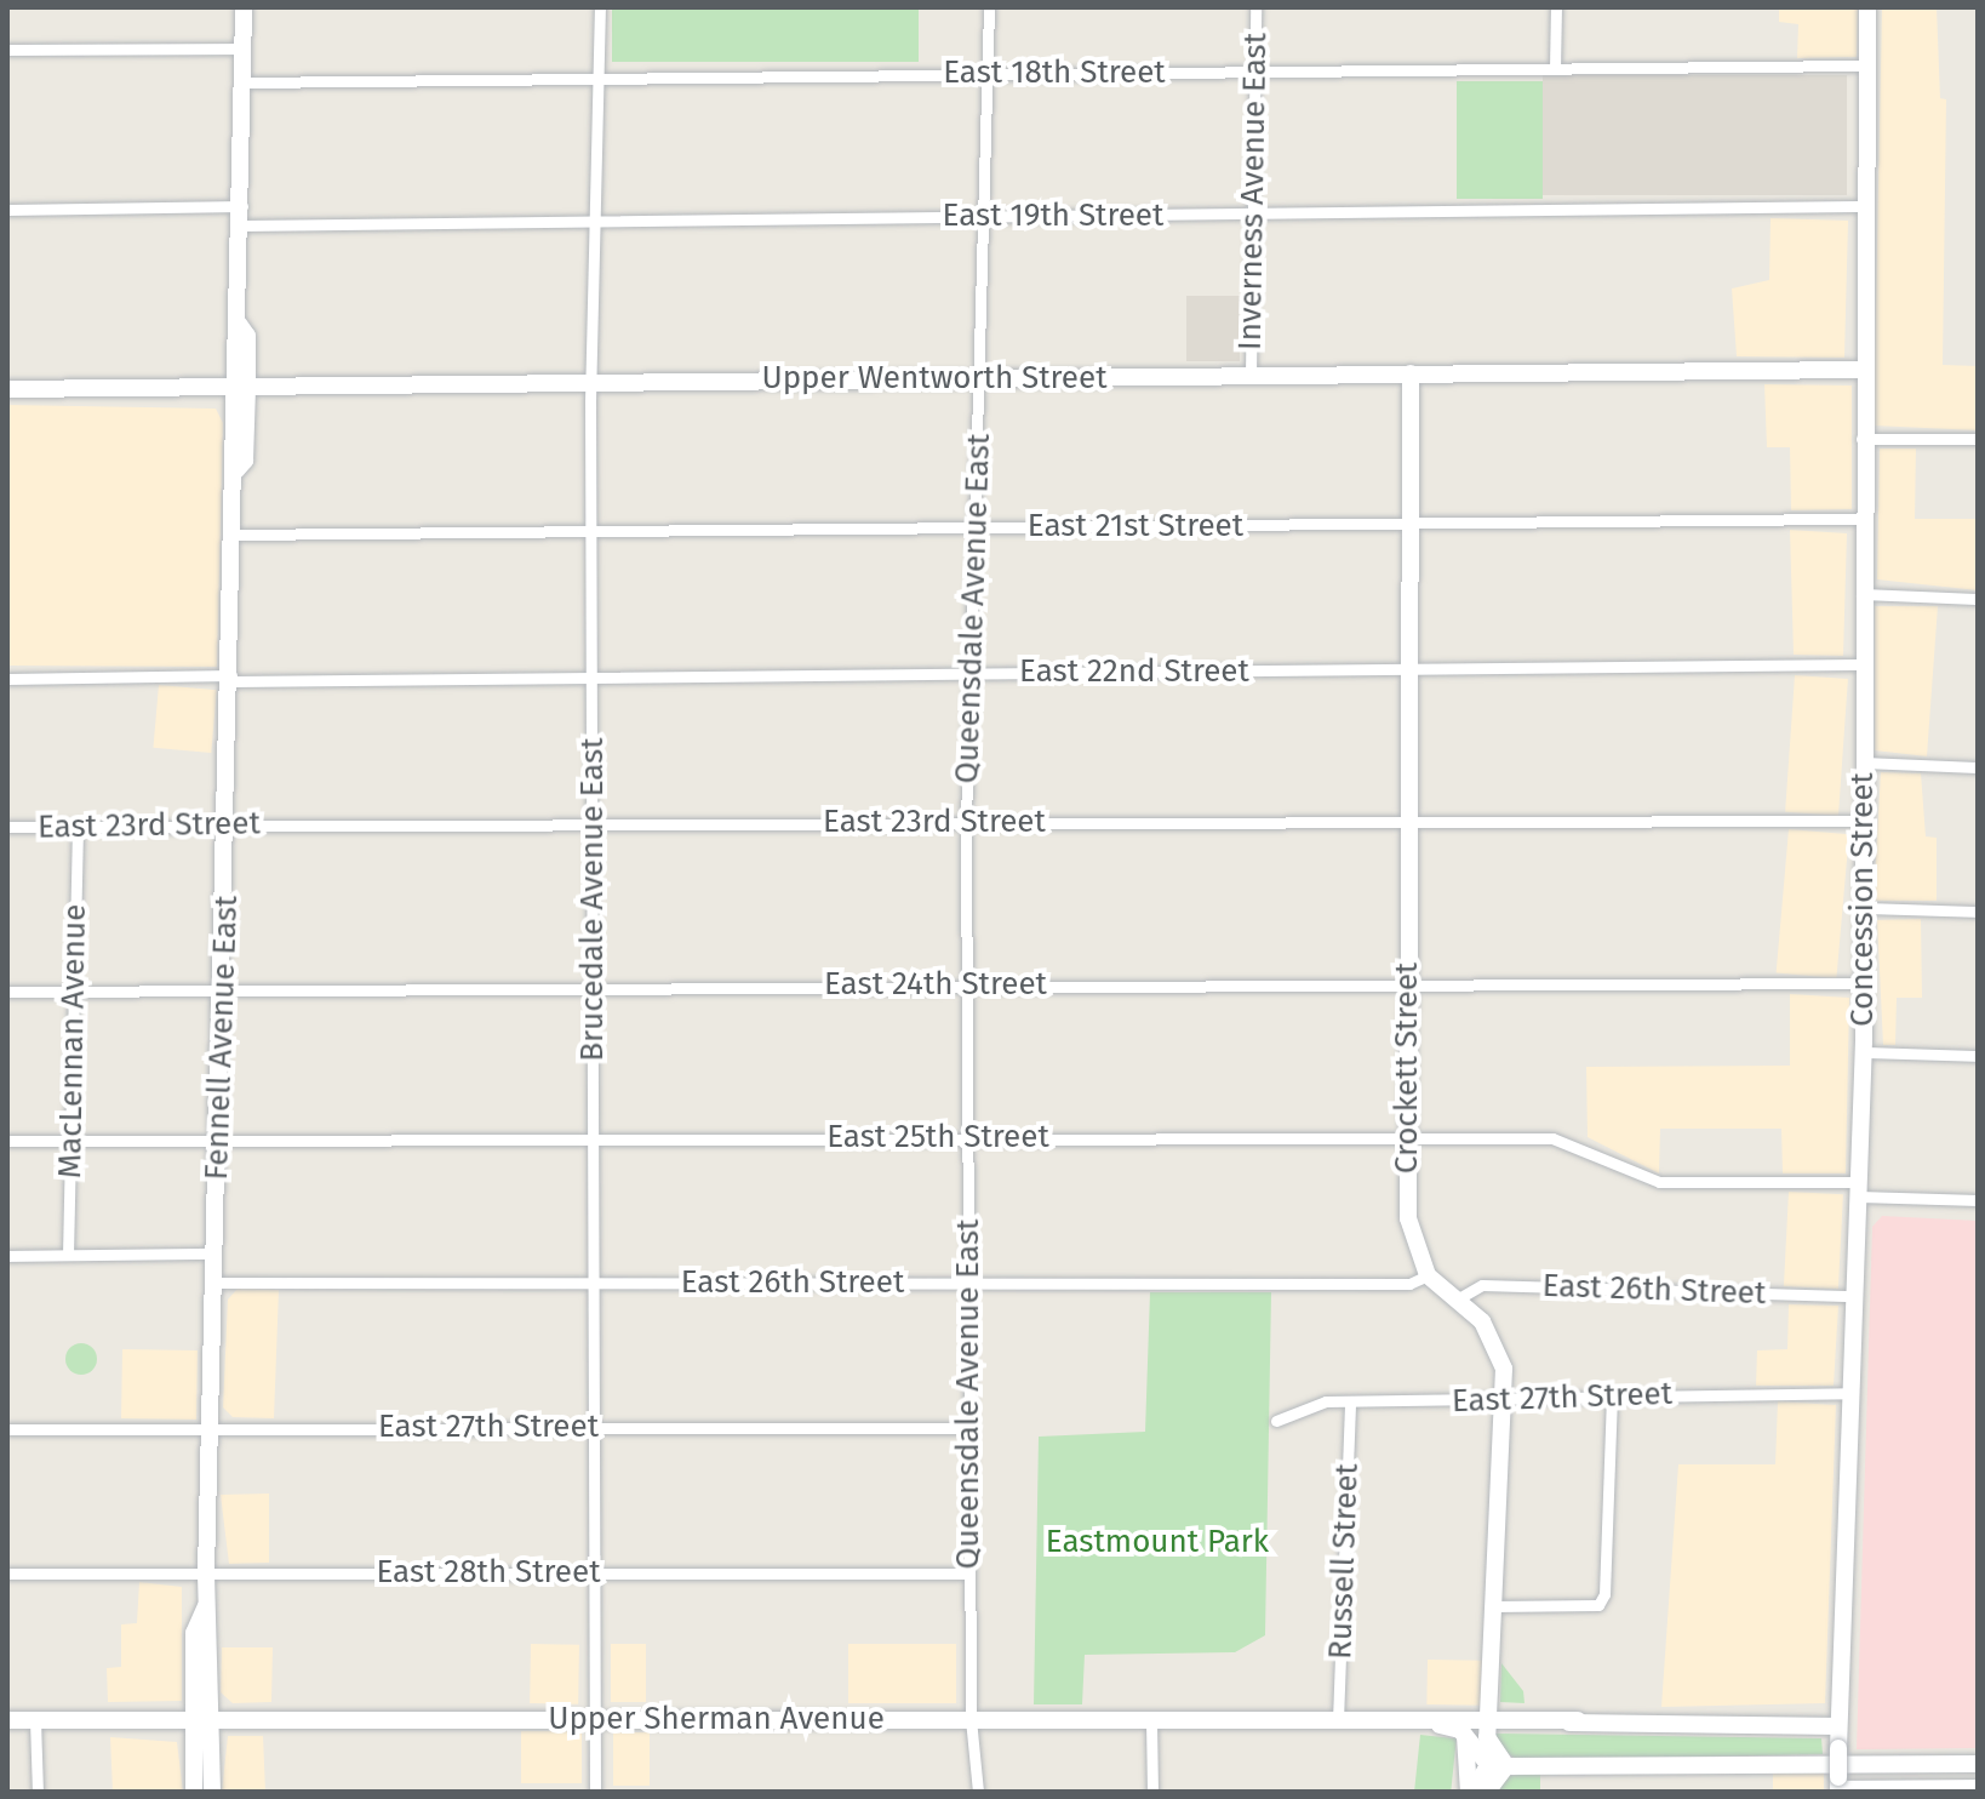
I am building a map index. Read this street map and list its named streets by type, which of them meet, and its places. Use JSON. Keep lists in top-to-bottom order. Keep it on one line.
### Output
{"streets":{"main road":["Upper Wentworth Street","Concession Street","Fennell Avenue East","Crockett Street","Upper Sherman Avenue"],"street":["East 18th Street","Inverness Avenue East","East 19th Street","East 21st Street","Queensdale Avenue East","East 22nd Street","East 23rd Street","Brucedale Avenue East","East 24th Street","MacLennan Avenue","East 25th Street","East 26th Street","East 27th Street","Russell Street","East 28th Street"]},"crossings":[["East 18th Street","Inverness Avenue East"],["East 18th Street","Queensdale Avenue East"],["East 18th Street","Brucedale Avenue East"],["East 18th Street","Concession Street"],["East 18th Street","Fennell Avenue East"],["Inverness Avenue East","East 19th Street"],["Inverness Avenue East","Upper Wentworth Street"],["East 19th Street","Queensdale Avenue East"],["East 19th Street","Brucedale Avenue East"],["East 19th Street","Concession Street"],["East 19th Street","Fennell Avenue East"],["Upper Wentworth Street","Queensdale Avenue East"],["Upper Wentworth Street","Brucedale Avenue East"],["Upper Wentworth Street","Concession Street"],["Upper Wentworth Street","Fennell Avenue East"],["Upper Wentworth Street","Crockett Street"],["East 21st Street","Queensdale Avenue East"],["East 21st Street","Brucedale Avenue East"],["East 21st Street","Concession Street"],["East 21st Street","Fennell Avenue East"],["East 21st Street","Crockett Street"],["Queensdale Avenue East","East 22nd Street"],["Queensdale Avenue East","East 23rd Street"],["Queensdale Avenue East","East 24th Street"],["Queensdale Avenue East","East 25th Street"],["Queensdale Avenue East","East 26th Street"],["Queensdale Avenue East","East 27th Street"],["Queensdale Avenue East","East 28th Street"],["Queensdale Avenue East","Upper Sherman Avenue"],["East 22nd Street","Brucedale Avenue East"],["East 22nd Street","Concession Street"],["East 22nd Street","Fennell Avenue East"],["East 22nd Street","Crockett Street"],["East 23rd Street","Brucedale Avenue East"],["East 23rd Street","Concession Street"],["East 23rd Street","Fennell Avenue East"],["East 23rd Street","MacLennan Avenue"],["East 23rd Street","Crockett Street"],["Brucedale Avenue East","East 24th Street"],["Brucedale Avenue East","East 25th Street"],["Brucedale Avenue East","East 26th Street"],["Brucedale Avenue East","East 27th Street"],["Brucedale Avenue East","East 28th Street"],["Brucedale Avenue East","Upper Sherman Avenue"],["Concession Street","East 24th Street"],["Concession Street","East 25th Street"],["Concession Street","East 26th Street"],["Concession Street","East 27th Street"],["Concession Street","Upper Sherman Avenue"],["East 24th Street","Fennell Avenue East"],["East 24th Street","MacLennan Avenue"],["East 24th Street","Crockett Street"],["Fennell Avenue East","East 25th Street"],["Fennell Avenue East","East 26th Street"],["Fennell Avenue East","East 27th Street"],["Fennell Avenue East","East 28th Street"],["Fennell Avenue East","Upper Sherman Avenue"],["MacLennan Avenue","East 25th Street"],["Crockett Street","East 25th Street"],["Crockett Street","East 26th Street"],["Crockett Street","East 27th Street"],["Crockett Street","Upper Sherman Avenue"],["East 27th Street","Russell Street"],["Russell Street","Upper Sherman Avenue"]],"parks":["Eastmount Park"]}
